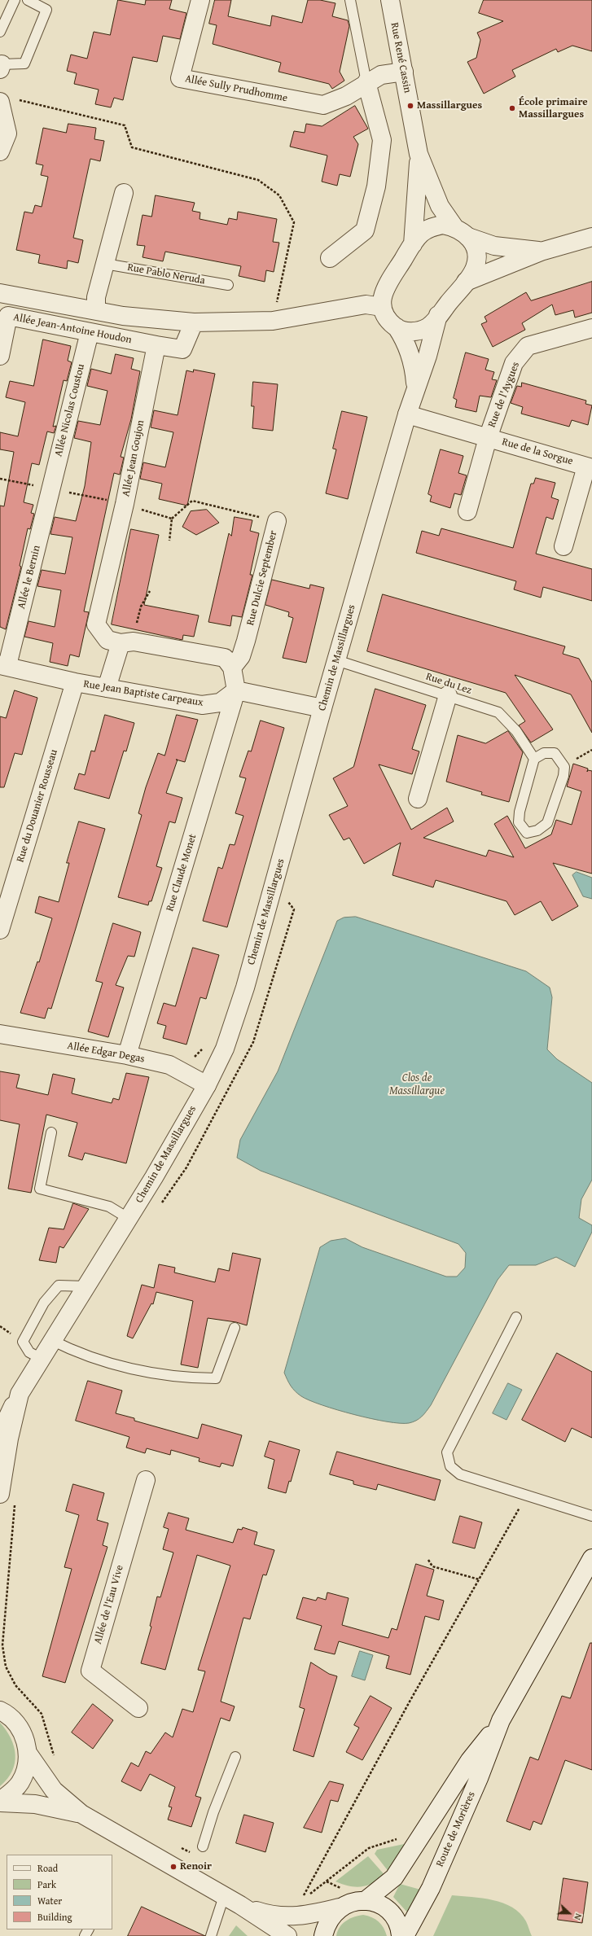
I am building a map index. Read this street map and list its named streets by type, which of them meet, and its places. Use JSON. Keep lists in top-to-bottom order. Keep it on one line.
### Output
{"streets":{"street":["Rue René Cassin","Allée Sully Prudhomme","Allée Jean-Antoine Houdon","Rue de l'Aygues","Allée Nicolas Coustou","Rue de la Sorgue","Allée Jean Goujon","Allée le Bernin","Rue Dulcie September","Chemin de Massillargues","Rue Jean Baptiste Carpeaux","Rue du Douanier Rousseau","Rue Claude Monet","Allée Edgar Degas","Allée de l'Eau Vive","Route de Morières"],"lane":["Rue Pablo Neruda","Rue du Lez"]},"crossings":[["Rue René Cassin","Allée Sully Prudhomme"],["Rue René Cassin","Chemin de Massillargues"],["Allée Jean-Antoine Houdon","Allée Nicolas Coustou"],["Allée Jean-Antoine Houdon","Allée Jean Goujon"],["Rue de l'Aygues","Rue de la Sorgue"],["Allée Nicolas Coustou","Allée le Bernin"],["Rue de la Sorgue","Chemin de Massillargues"],["Allée le Bernin","Rue Jean Baptiste Carpeaux"],["Chemin de Massillargues","Rue du Lez"],["Chemin de Massillargues","Allée Edgar Degas"],["Rue Jean Baptiste Carpeaux","Rue du Douanier Rousseau"],["Rue Jean Baptiste Carpeaux","Rue Claude Monet"],["Rue Claude Monet","Allée Edgar Degas"]],"water":["Clos de Massillargue"],"places":["Massillargues","École primaire Massillargues","Renoir"],"legend":["Road","Park","Water","Building"],"north":"right"}
